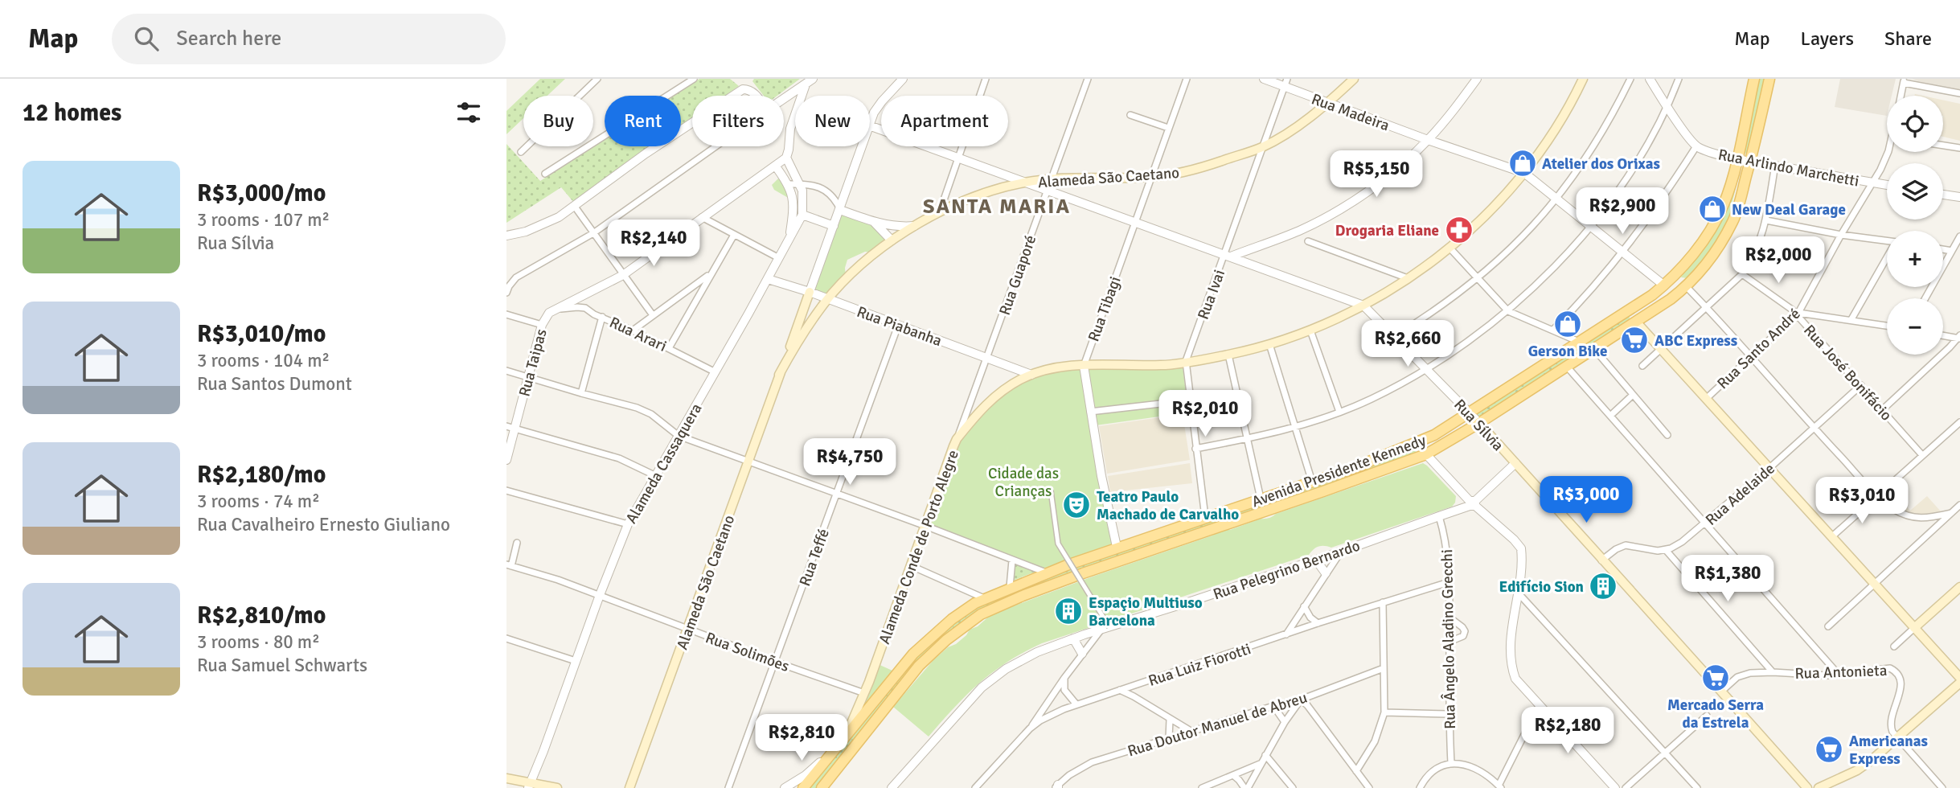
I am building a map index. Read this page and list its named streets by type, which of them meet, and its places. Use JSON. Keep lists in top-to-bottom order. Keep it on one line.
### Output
{"streets":{"main road":["Alameda São Caetano","Rua Sílvia","Avenida Presidente Kennedy","Alameda Conde de Porto Alegre"],"street":["Rua Madeira","Rua Arlindo Marchetti","Rua Guaporé","Rua Ivai","Rua Tibagi","Rua Piabanha","Rua Arari","Rua Santo André","Rua Taipas","Rua José Bonifácio","Alameda Cassaquera","Rua Adelaide","Rua Teffé","Rua Pelegrino Bernardo","Rua Ângelo Aladino Grecchi","Rua Solimões","Rua Luiz Fiorotti","Rua Antonieta","Rua Doutor Manuel de Abreu"]},"crossings":[["Rua Madeira","Alameda São Caetano"],["Rua Madeira","Rua Ivai"],["Rua Madeira","Avenida Presidente Kennedy"],["Rua Madeira","Alameda Conde de Porto Alegre"],["Rua Arlindo Marchetti","Rua Santo André"],["Rua Arlindo Marchetti","Avenida Presidente Kennedy"],["Alameda São Caetano","Rua Guaporé"],["Alameda São Caetano","Rua Ivai"],["Alameda São Caetano","Rua Tibagi"],["Alameda São Caetano","Rua Piabanha"],["Alameda São Caetano","Rua Sílvia"],["Alameda São Caetano","Rua Solimões"],["Rua Guaporé","Rua Piabanha"],["Rua Guaporé","Rua Sílvia"],["Rua Guaporé","Alameda Conde de Porto Alegre"],["Rua Ivai","Rua Sílvia"],["Rua Ivai","Avenida Presidente Kennedy"],["Rua Ivai","Alameda Conde de Porto Alegre"],["Rua Tibagi","Rua Sílvia"],["Rua Tibagi","Avenida Presidente Kennedy"],["Rua Tibagi","Alameda Conde de Porto Alegre"],["Rua Piabanha","Alameda Cassaquera"],["Rua Piabanha","Alameda Conde de Porto Alegre"],["Rua Piabanha","Rua Teffé"],["Rua Arari","Rua Taipas"],["Rua Arari","Alameda Cassaquera"],["Rua Santo André","Rua José Bonifácio"],["Rua José Bonifácio","Rua Adelaide"],["Rua Sílvia","Avenida Presidente Kennedy"],["Rua Sílvia","Alameda Conde de Porto Alegre"],["Rua Sílvia","Rua Pelegrino Bernardo"],["Rua Sílvia","Rua Antonieta"],["Alameda Cassaquera","Rua Solimões"],["Avenida Presidente Kennedy","Alameda Conde de Porto Alegre"],["Alameda Conde de Porto Alegre","Rua Solimões"],["Rua Teffé","Rua Solimões"],["Rua Pelegrino Bernardo","Rua Ângelo Aladino Grecchi"],["Rua Ângelo Aladino Grecchi","Rua Luiz Fiorotti"]],"districts":["SANTA MARIA"],"parks":["Cidade das Crianças"],"places":{"shop":["Atelier dos Orixas","New Deal Garage","Gerson Bike"],"pharmacy":["Drogaria Eliane"],"supermarket":["ABC Express","Mercado Serra da Estrela","Americanas Express"],"theatre":["Teatro Paulo Machado de Carvalho"],"building":["Edifício Sion","Espaçio Multiuso Barcelona"]},"page":{"header":"Map","search":"Search here","nav":["Map","Layers","Share"],"heading":"12 homes","map_buttons":["+","−"],"chip":["Buy","Rent","Filters","New","Apartment"],"list":[{"name":"R$3,000/mo","note":"3 rooms · 107 m² · Rua Sílvia"},{"name":"R$3,010/mo","note":"3 rooms · 104 m² · Rua Santos Dumont"},{"name":"R$2,180/mo","note":"3 rooms · 74 m² · Rua Cavalheiro Ernesto Giuliano"},{"name":"R$2,810/mo","note":"3 rooms · 80 m² · Rua Samuel Schwarts"}],"price":["R$5,150","R$2,900","R$2,140","R$2,000","R$2,660","R$2,010","R$4,750","R$3,000","R$3,010","R$1,380","R$2,180","R$2,810"]}}
